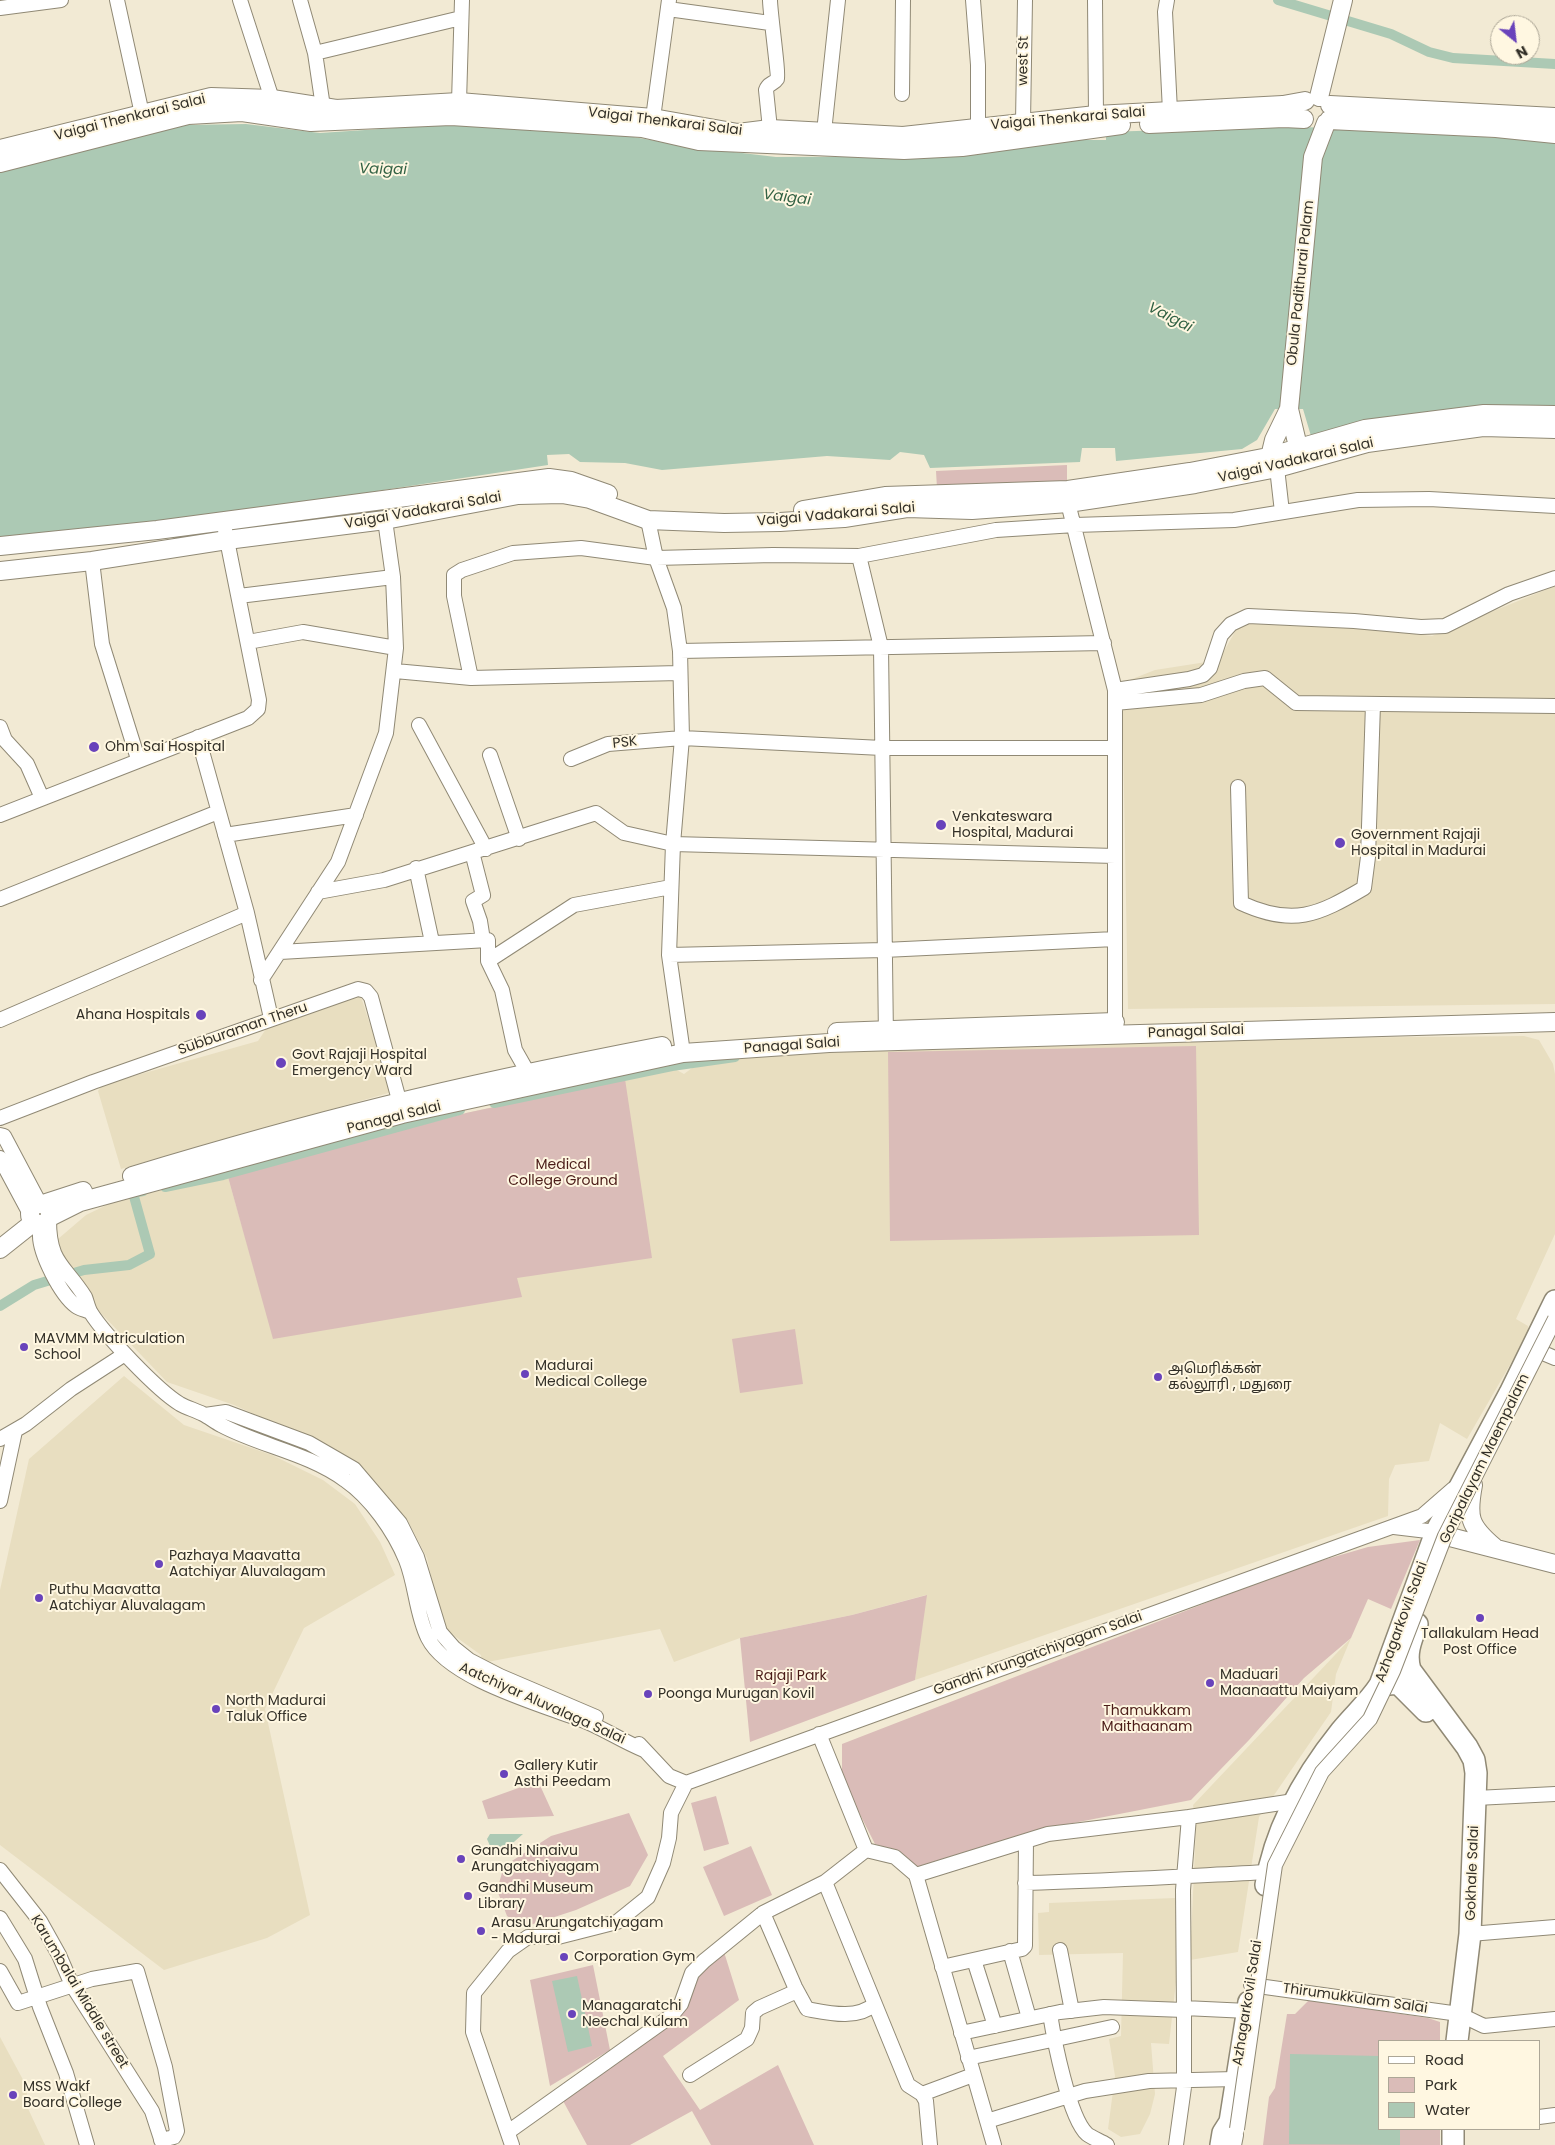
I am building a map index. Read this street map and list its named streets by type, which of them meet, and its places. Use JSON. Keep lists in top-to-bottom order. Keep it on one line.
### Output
{"streets":{"highway":["Azhagarkovil Salai","Gokhale Salai"],"main road":["Vaigai Thenkarai Salai","Obula Padithurai Palam","Vaigai Vadakarai Salai","Panagal Salai"],"street":["west St","PSK","Subburaman Theru","Goripalayam Maempalam","Gandhi Arungatchiyagam Salai","Aatchiyar Aluvalaga Salai","Karumbalai Middle street","Thirumukkulam Salai"]},"crossings":[["west St","Vaigai Thenkarai Salai"],["Vaigai Thenkarai Salai","Obula Padithurai Palam"],["Obula Padithurai Palam","Vaigai Vadakarai Salai"],["Subburaman Theru","Panagal Salai"],["Panagal Salai","Aatchiyar Aluvalaga Salai"],["Goripalayam Maempalam","Azhagarkovil Salai"],["Azhagarkovil Salai","Gandhi Arungatchiyagam Salai"],["Azhagarkovil Salai","Gokhale Salai"],["Azhagarkovil Salai","Thirumukkulam Salai"],["Gandhi Arungatchiyagam Salai","Aatchiyar Aluvalaga Salai"],["Gokhale Salai","Thirumukkulam Salai"]],"water":["Vaigai"],"parks":["Medical College Ground","Rajaji Park","Thamukkam Maithaanam"],"places":["Ohm Sai Hospital","Venkateswara Hospital, Madurai","Government Rajaji Hospital in Madurai","Ahana Hospitals","Govt Rajaji Hospital Emergency Ward","MAVMM Matriculation School","Madurai Medical College","அமெரிக்கன் கல்லூரி , மதுரை","Pazhaya Maavatta Aatchiyar Aluvalagam","Puthu Maavatta Aatchiyar Aluvalagam","Tallakulam Head Post Office","Maduari Maanaattu Maiyam","Poonga Murugan Kovil","North Madurai Taluk Office","Gallery Kutir Asthi Peedam","Gandhi Ninaivu Arungatchiyagam","Gandhi Museum Library","Arasu Arungatchiyagam - Madurai","Corporation Gym","Managaratchi Neechal Kulam","MSS Wakf Board College"],"legend":["Road","Park","Water"],"north":"bottom right"}
